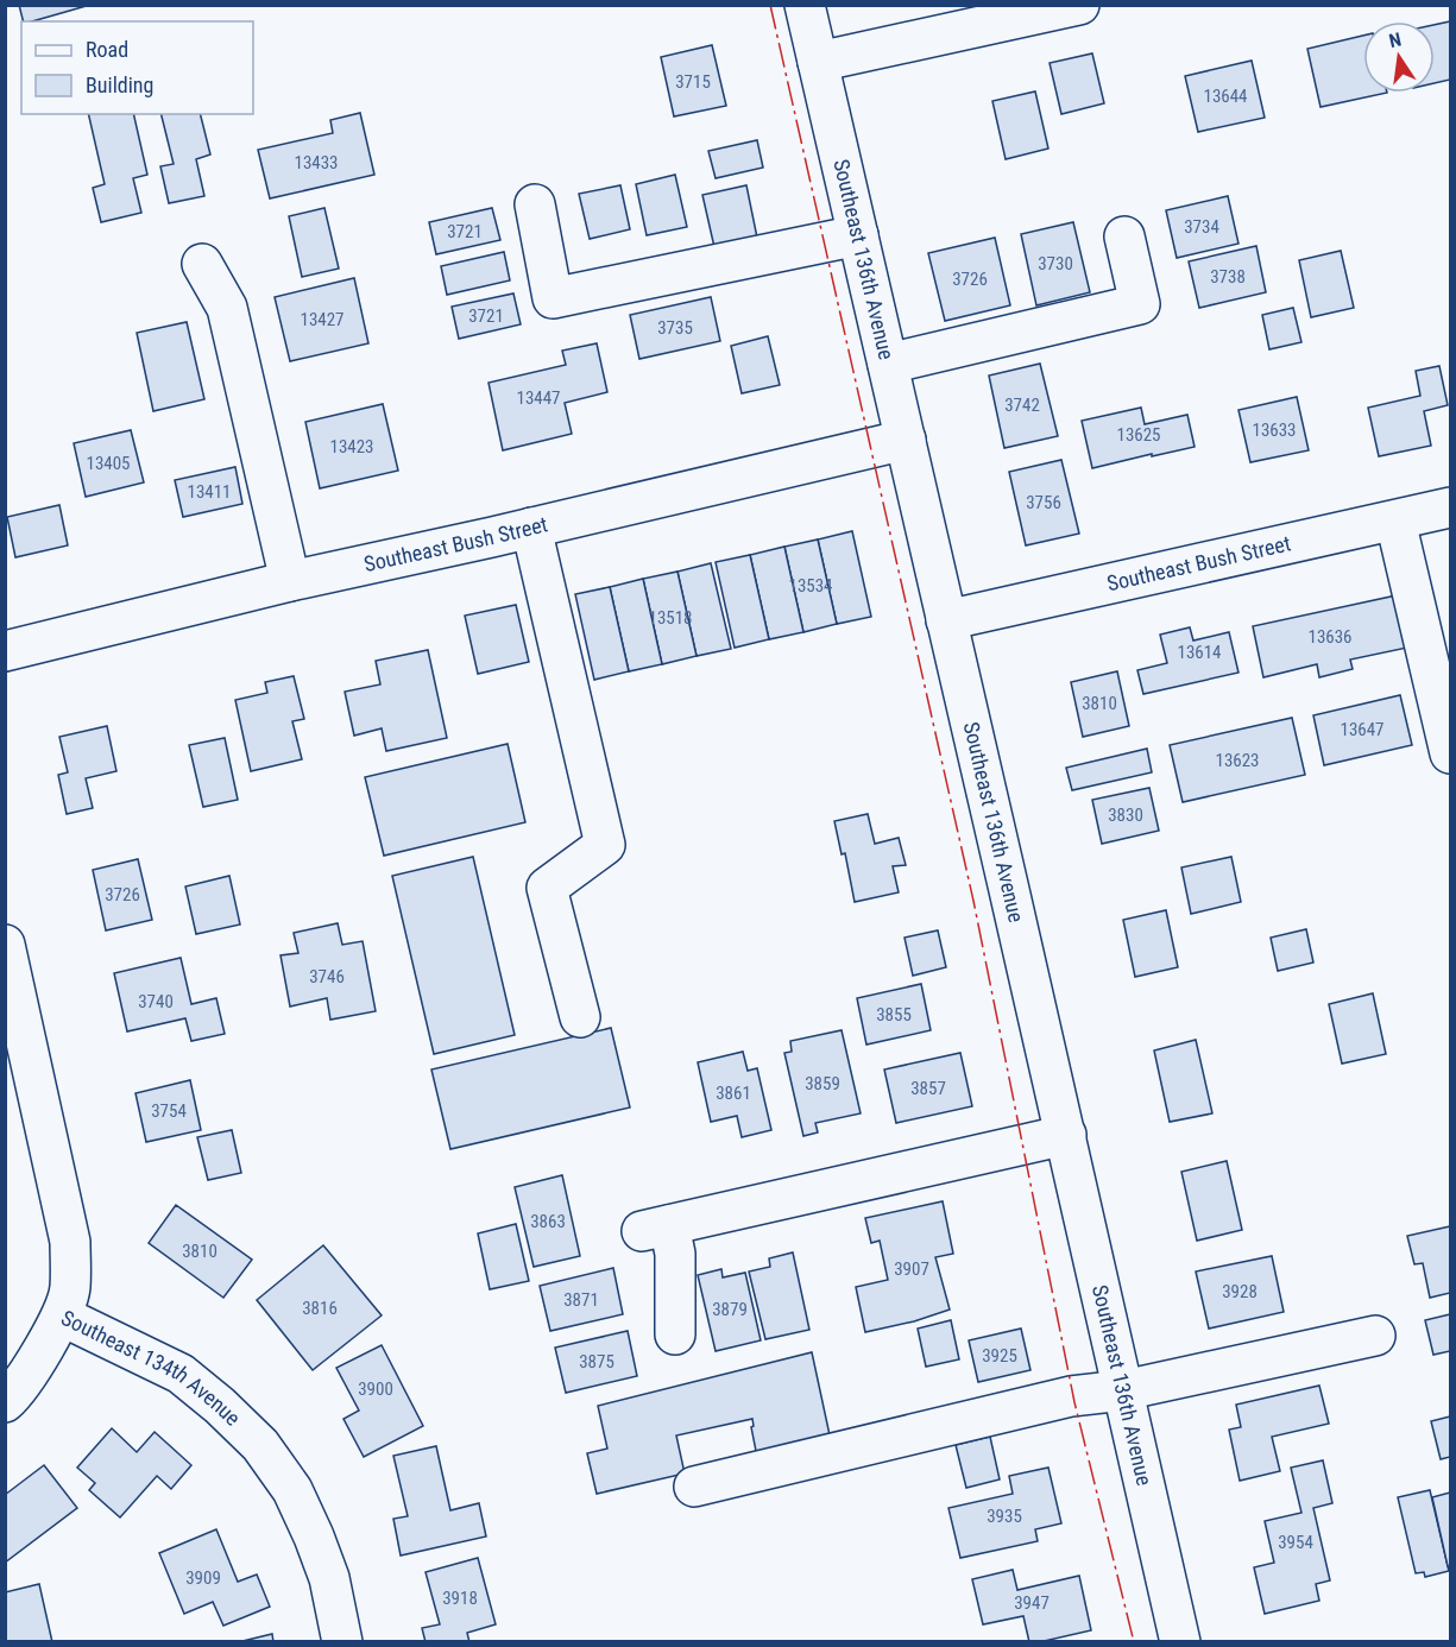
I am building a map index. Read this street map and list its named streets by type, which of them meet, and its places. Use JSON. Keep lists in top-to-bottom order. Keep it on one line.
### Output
{"streets":{"street":["Southeast 136th Avenue","Southeast Bush Street","Southeast 134th Avenue"]},"crossings":[["Southeast 136th Avenue","Southeast Bush Street"]],"house_numbers":["3715","13644","13433","3734","3721","3730","3738","3726","3721","13427","3735","13447","3742","13633","13625","13423","13405","13411","3756","13534","13518","13636","13614","3810","13647","13623","3830","3726","3746","3740","3855","3859","3857","3861","3754","3863","3810","3907","3928","3871","3816","3879","3925","3875","3900","3935","3954","3909","3918","3947"],"legend":["Road","Building"],"north":"top"}
